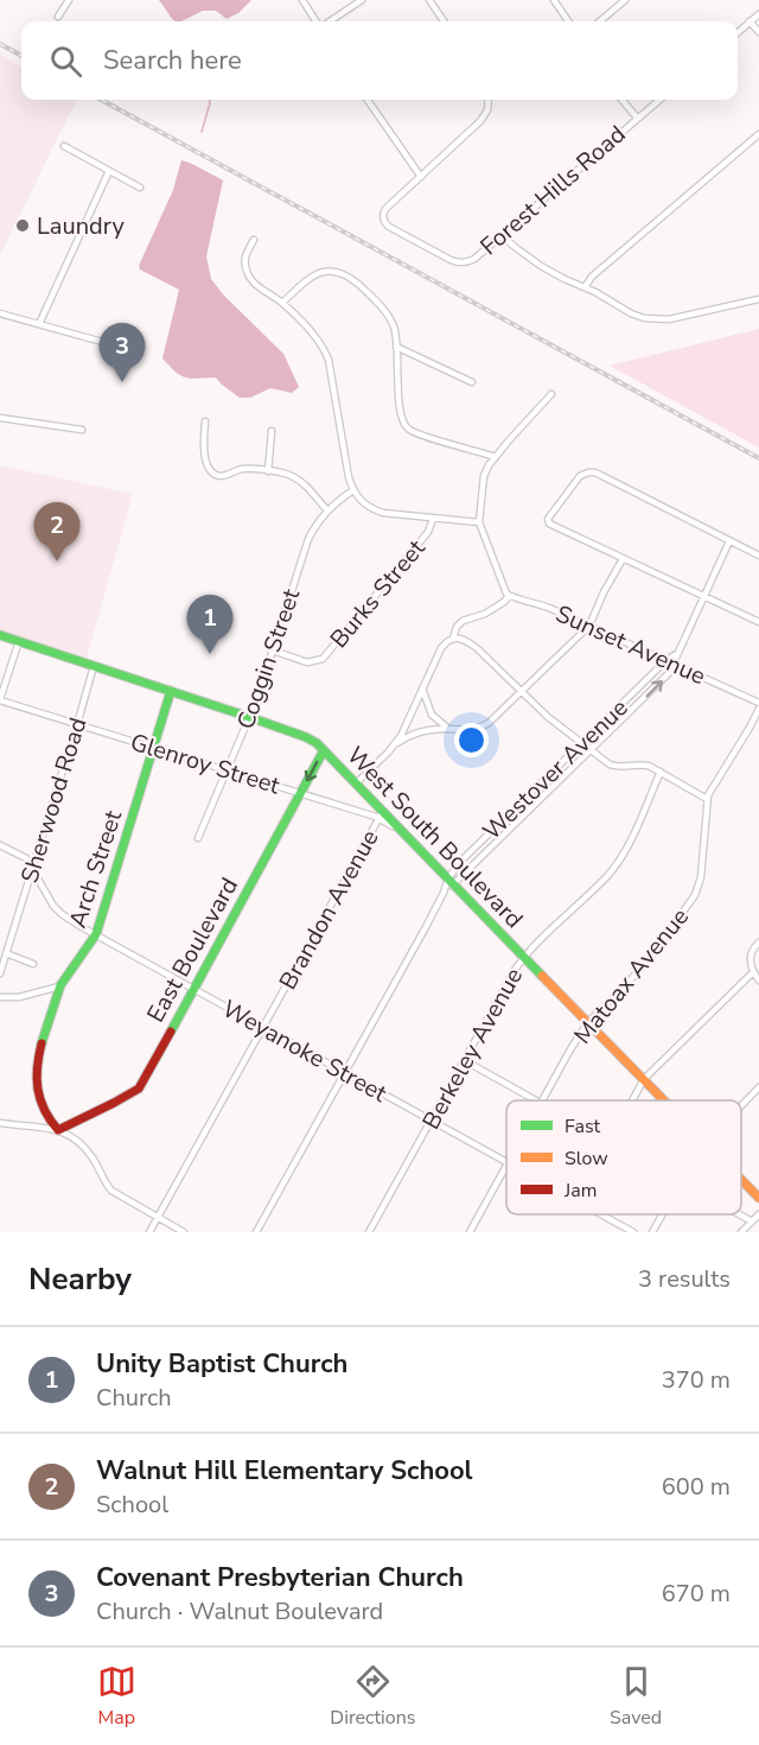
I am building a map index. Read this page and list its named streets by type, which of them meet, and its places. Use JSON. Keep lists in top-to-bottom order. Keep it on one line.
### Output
{"streets":{"street":["Forest Hills Road","Burks Street","Sunset Avenue","Coggin Street","Glenroy Street","Westover Avenue","Sherwood Road","West South Boulevard","Arch Street","Brandon Avenue","East Boulevard","Matoax Avenue","Berkeley Avenue","Weyanoke Street"]},"crossings":[["Burks Street","Coggin Street"],["Sunset Avenue","Westover Avenue"],["Coggin Street","Glenroy Street"],["Coggin Street","West South Boulevard"],["Glenroy Street","Sherwood Road"],["Glenroy Street","West South Boulevard"],["Glenroy Street","Arch Street"],["Glenroy Street","Brandon Avenue"],["Glenroy Street","East Boulevard"],["Westover Avenue","West South Boulevard"],["Westover Avenue","Weyanoke Street"],["Sherwood Road","West South Boulevard"],["Sherwood Road","Weyanoke Street"],["West South Boulevard","Arch Street"],["West South Boulevard","Brandon Avenue"],["West South Boulevard","East Boulevard"],["West South Boulevard","Matoax Avenue"],["West South Boulevard","Berkeley Avenue"],["Arch Street","East Boulevard"],["Arch Street","Weyanoke Street"],["Brandon Avenue","Weyanoke Street"],["East Boulevard","Weyanoke Street"],["Berkeley Avenue","Weyanoke Street"]],"places":["Laundry"],"legend":["Fast","Slow","Jam"],"page":{"search":"Search here","pins":["3","2","1"],"heading":["Nearby","3 results"],"list":[{"mark":"1","name":"Unity Baptist Church","note":"Church","value":"370 m"},{"mark":"2","name":"Walnut Hill Elementary School","note":"School","value":"600 m"},{"mark":"3","name":"Covenant Presbyterian Church","note":"Church · Walnut Boulevard","value":"670 m"}],"nav":["Map","Directions","Saved"]}}
